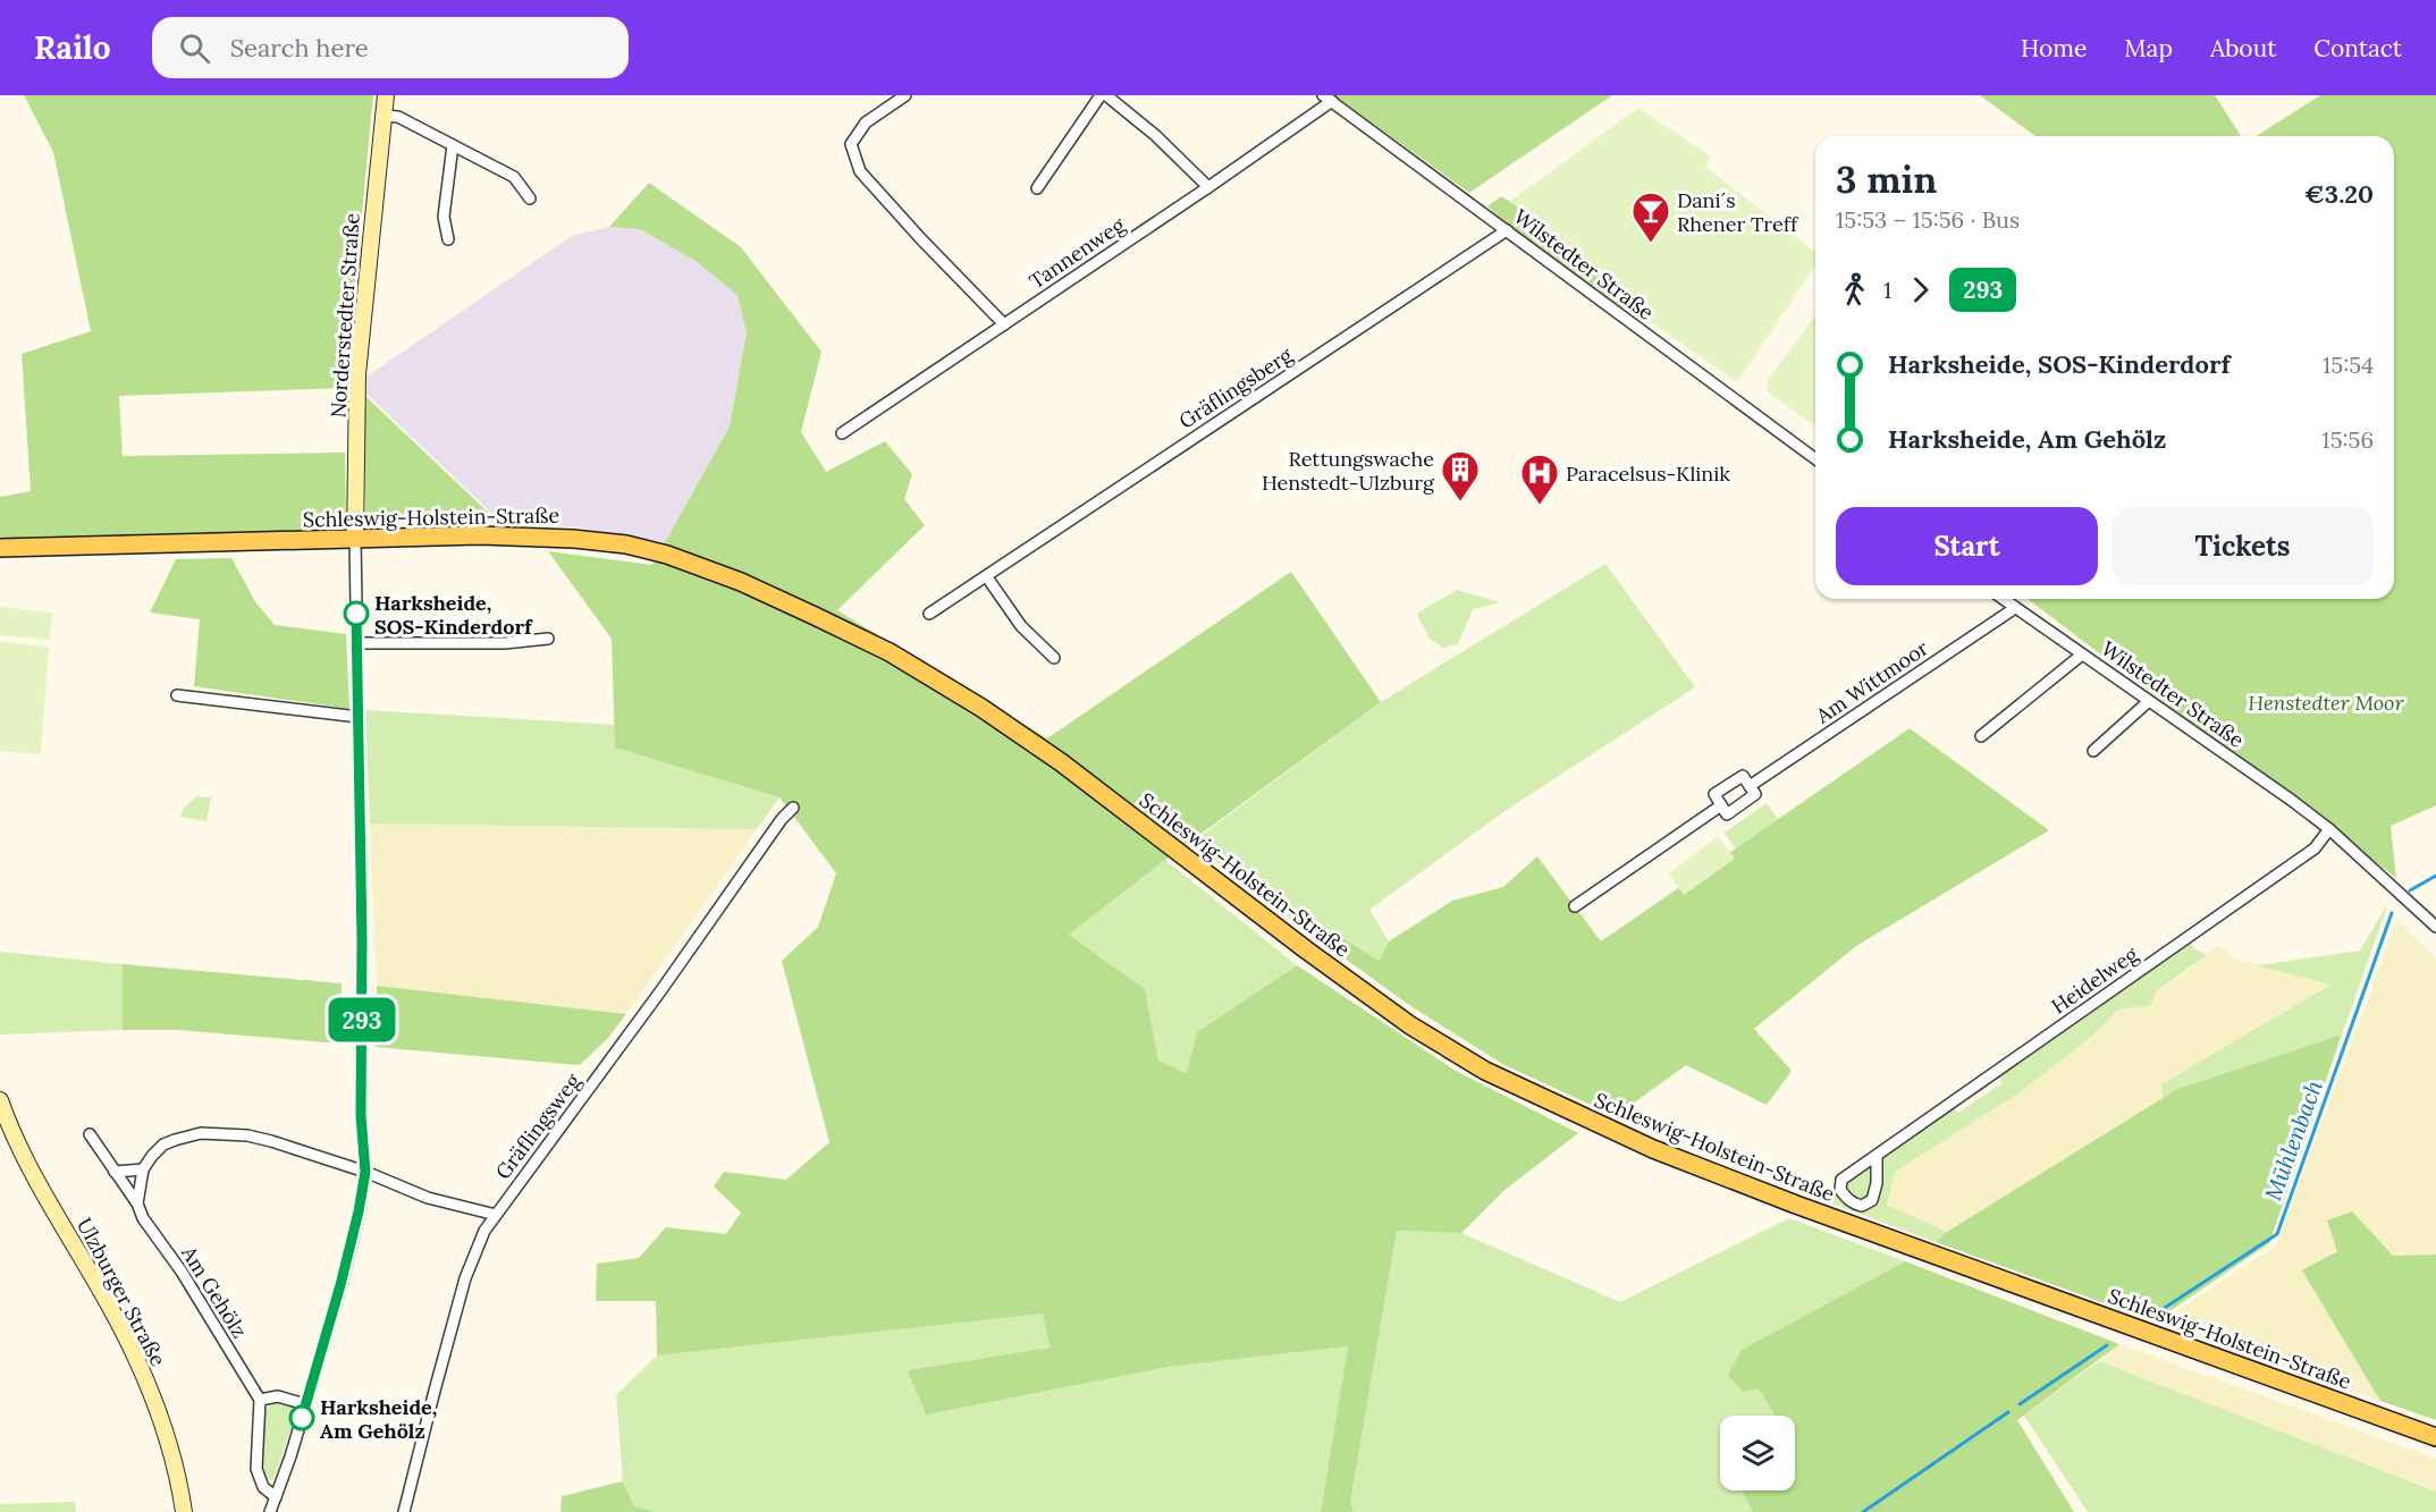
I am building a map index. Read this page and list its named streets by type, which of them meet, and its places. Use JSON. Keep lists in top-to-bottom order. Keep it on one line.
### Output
{"streets":{"main road":["Norderstedter Straße","Schleswig-Holstein-Straße","Ulzburger Straße"],"street":["Tannenweg","Wilstedter Straße","Gräflingsberg","Am Wittmoor","Heidelweg","Gräflingsweg","Am Gehölz"]},"crossings":[["Tannenweg","Wilstedter Straße"],["Wilstedter Straße","Gräflingsberg"],["Wilstedter Straße","Am Wittmoor"],["Wilstedter Straße","Heidelweg"],["Norderstedter Straße","Schleswig-Holstein-Straße"]],"water":["Mühlenbach"],"parks":["Henstedter Moor"],"places":{"bar":["Dani´s Rhener Treff"],"building":["Rettungswache Henstedt-Ulzburg"],"hospital":["Paracelsus-Klinik"],"other":["Harksheide, SOS-Kinderdorf","Harksheide, Am Gehölz"]},"lines":["bus line 293"],"page":{"header":"Railo","search":"Search here","nav":["Home","Map","About","Contact"],"on_map":"293","heading":["3 min","15:53 – 15:56 · Bus","€3.20"],"legs":["1","293"],"list":[{"name":"Harksheide, SOS-Kinderdorf","value":"15:54"},{"name":"Harksheide, Am Gehölz","value":"15:56"}],"buttons":["Start","Tickets"]}}
